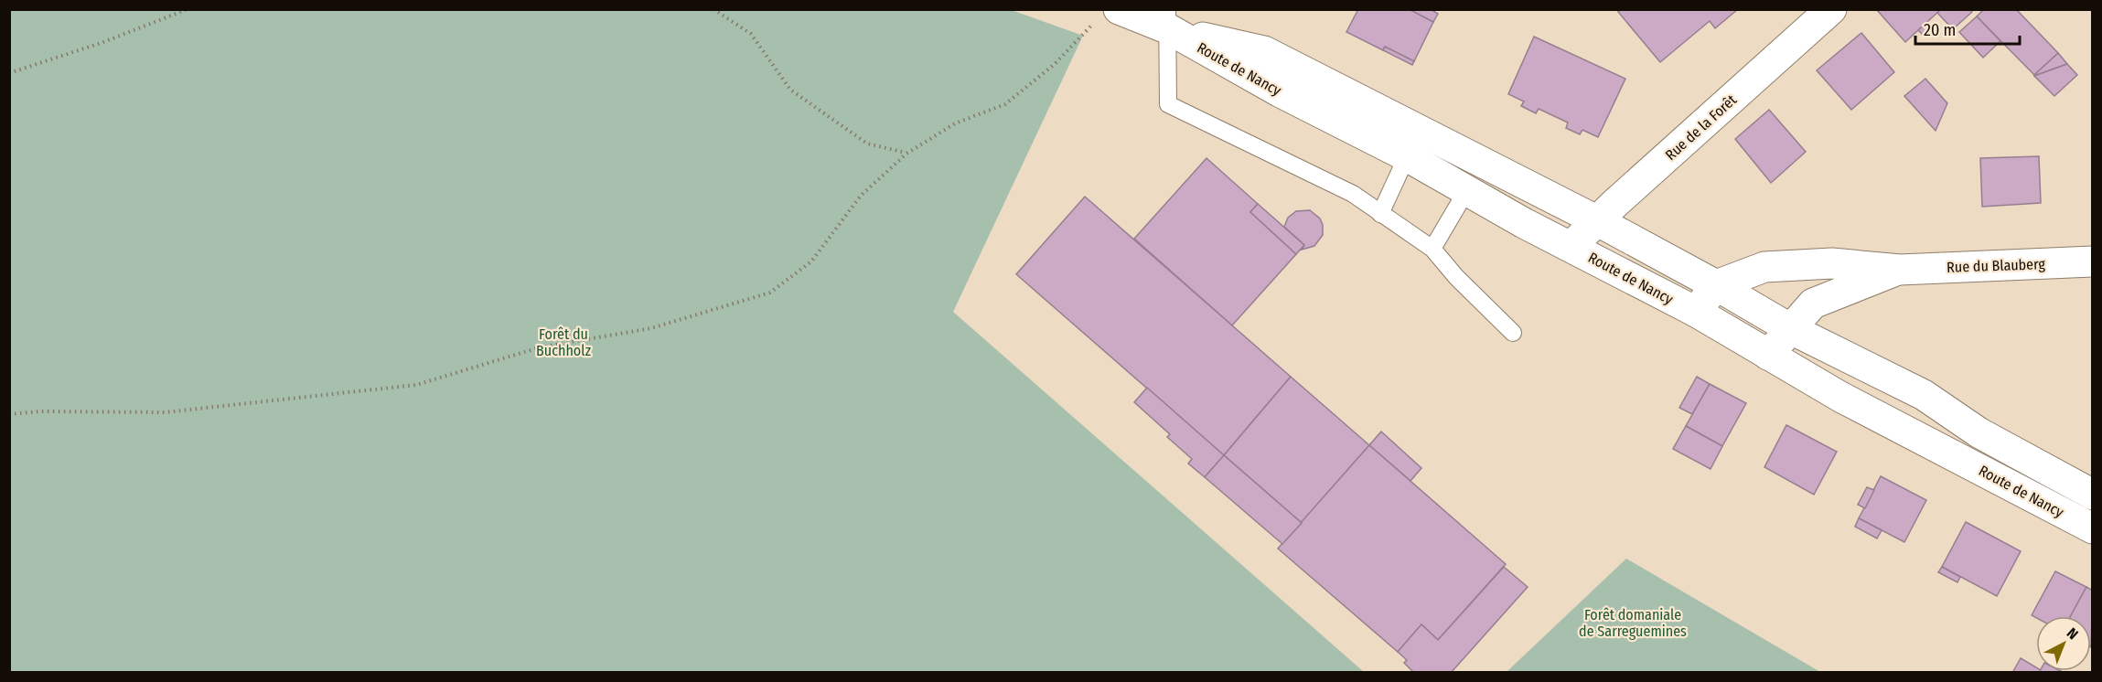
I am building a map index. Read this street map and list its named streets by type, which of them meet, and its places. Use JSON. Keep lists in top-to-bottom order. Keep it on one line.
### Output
{"streets":{"main road":["Route de Nancy","Rue de la Forêt","Rue du Blauberg"]},"crossings":[["Route de Nancy","Rue de la Forêt"],["Route de Nancy","Rue du Blauberg"]],"parks":["Forêt du Buchholz","Forêt domaniale de Sarreguemines"],"scale_bar":"20 m","north":"top right"}
